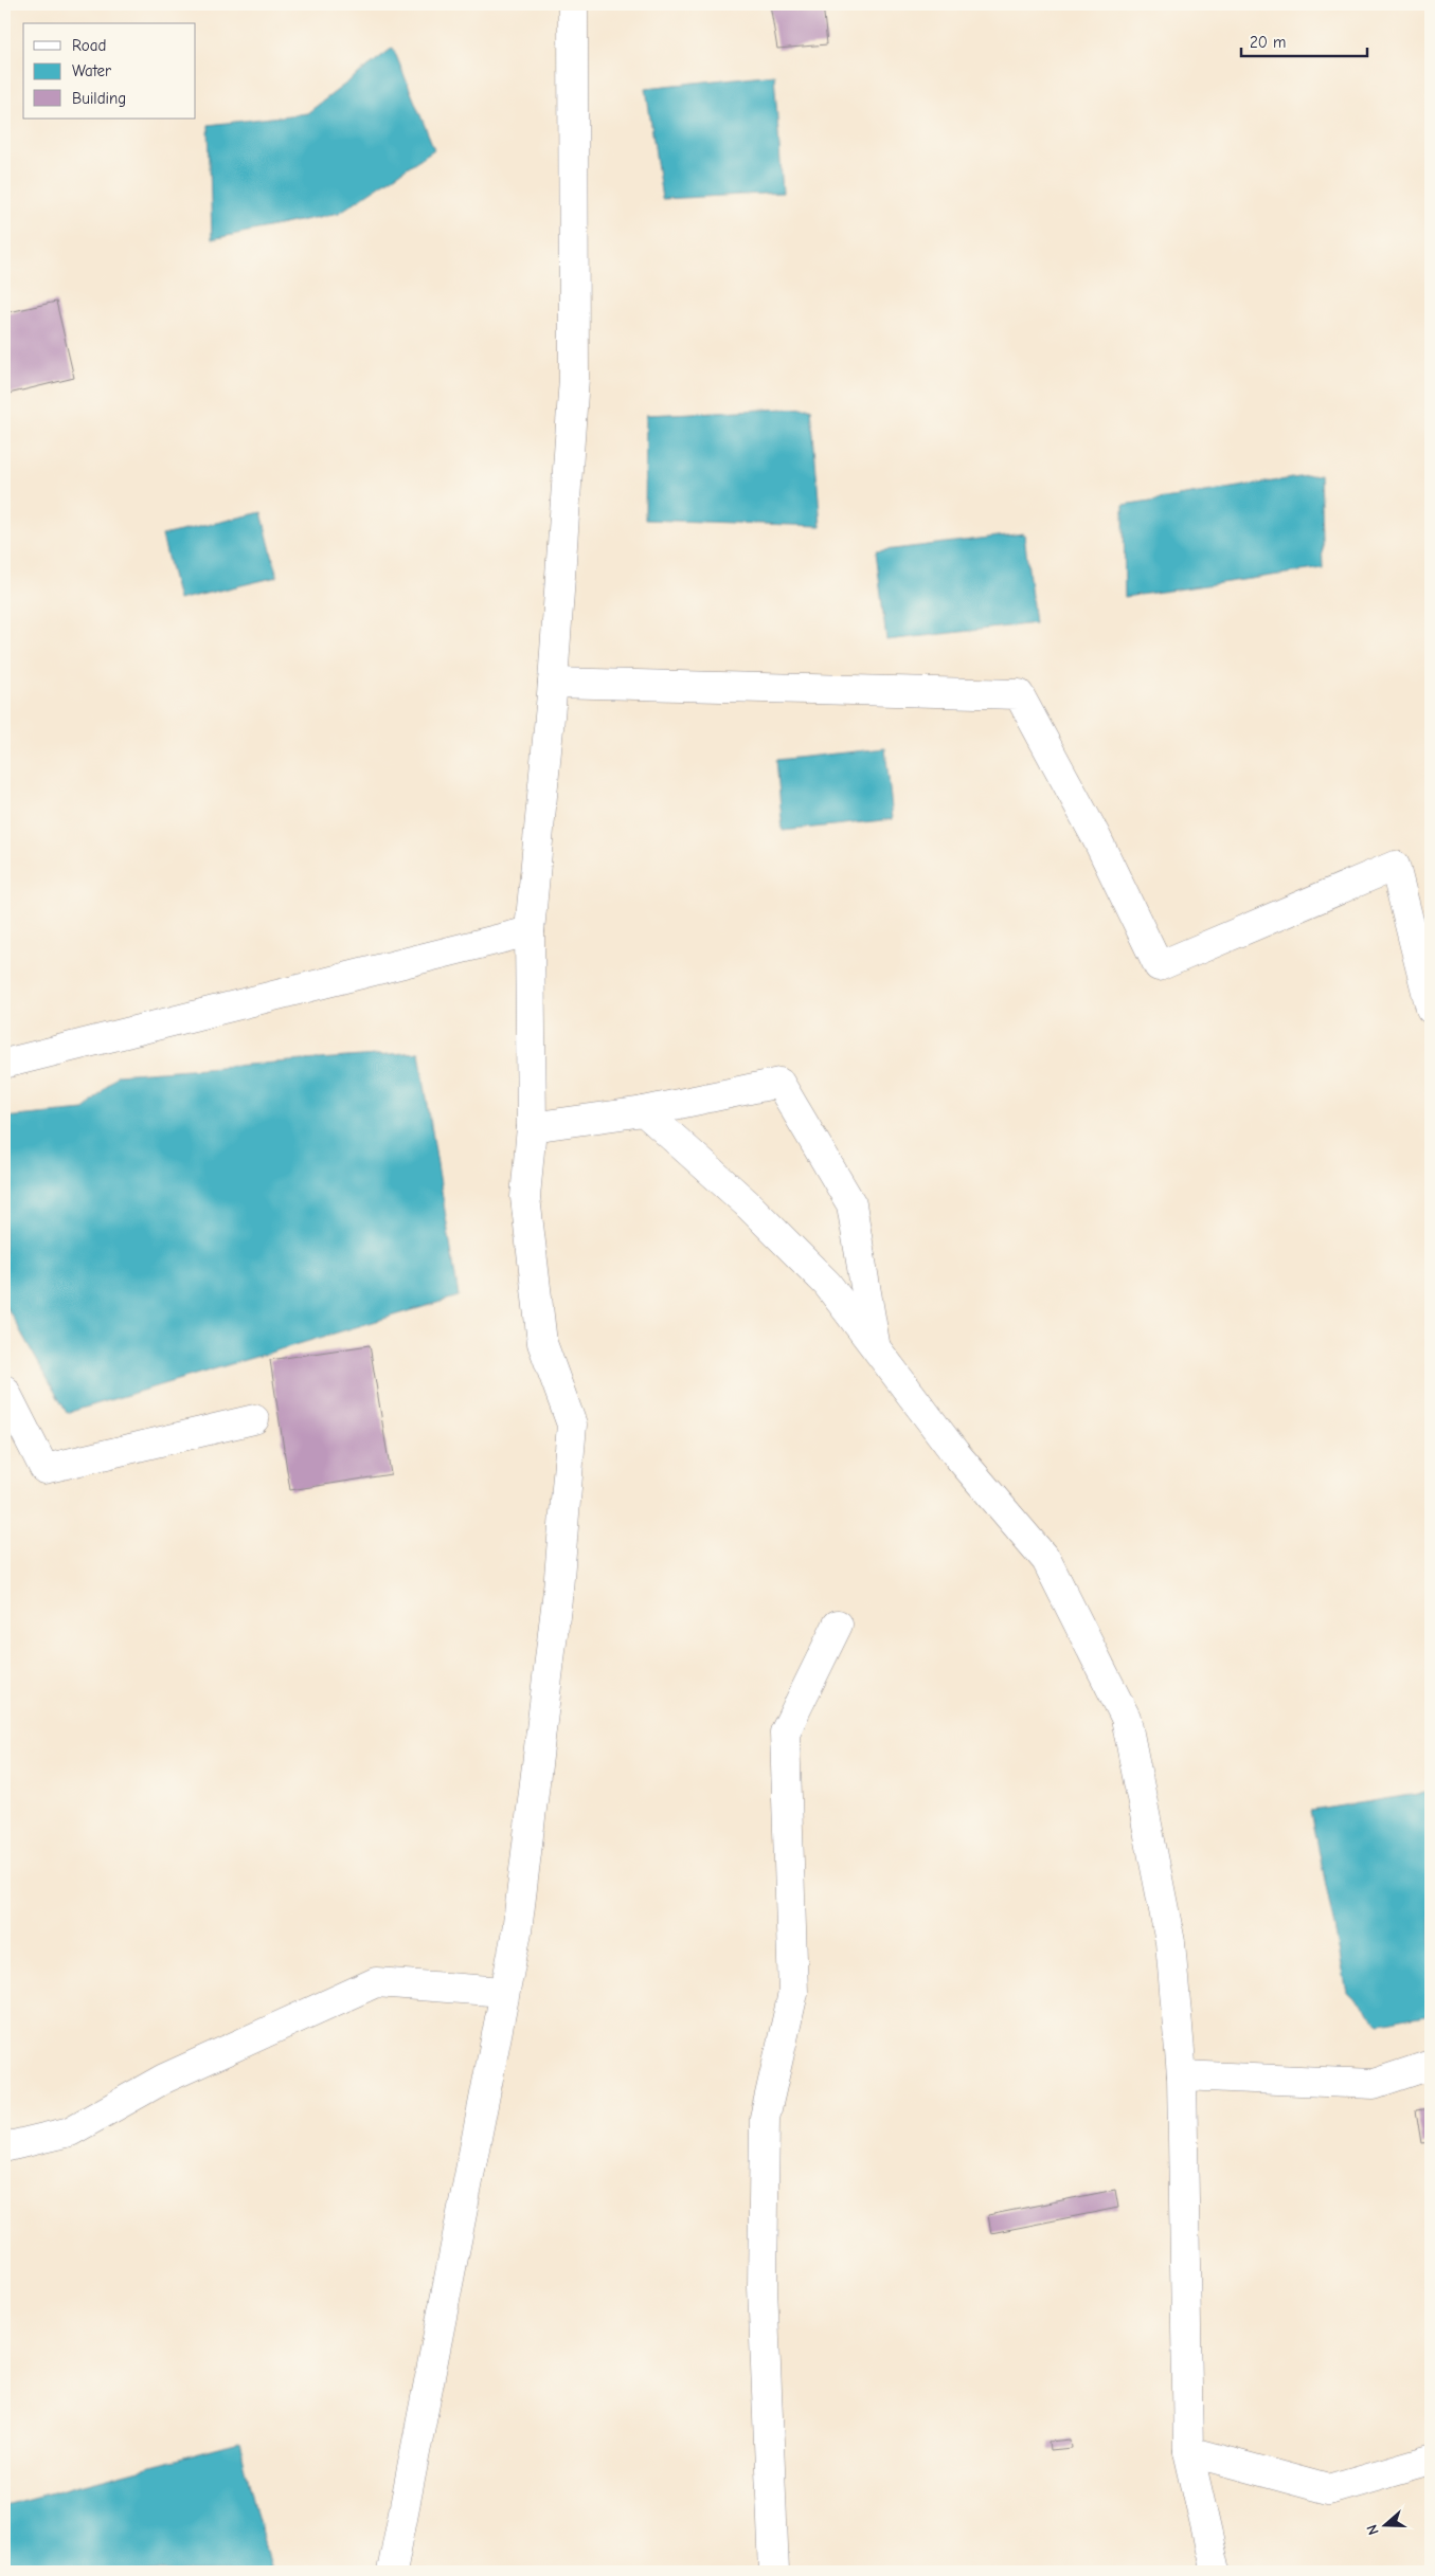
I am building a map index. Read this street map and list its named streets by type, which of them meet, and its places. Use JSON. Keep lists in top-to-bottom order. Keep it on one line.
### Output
{"legend":["Road","Water","Building"],"scale_bar":"20 m","north":"left"}
